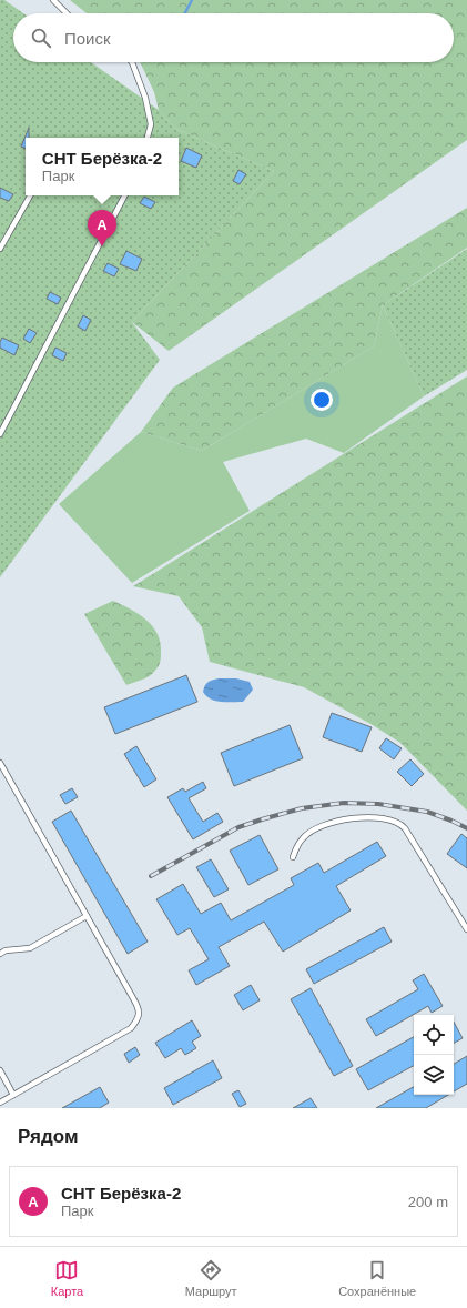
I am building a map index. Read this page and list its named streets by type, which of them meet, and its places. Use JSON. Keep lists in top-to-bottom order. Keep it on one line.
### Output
{"page":{"search":"Поиск","popup":["СНТ Берёзка-2","Парк"],"pins":"A","heading":"Рядом","list":[{"mark":"A","name":"СНТ Берёзка-2","note":"Парк","value":"200 m"}],"nav":["Карта","Маршрут","Сохранённые"]}}
